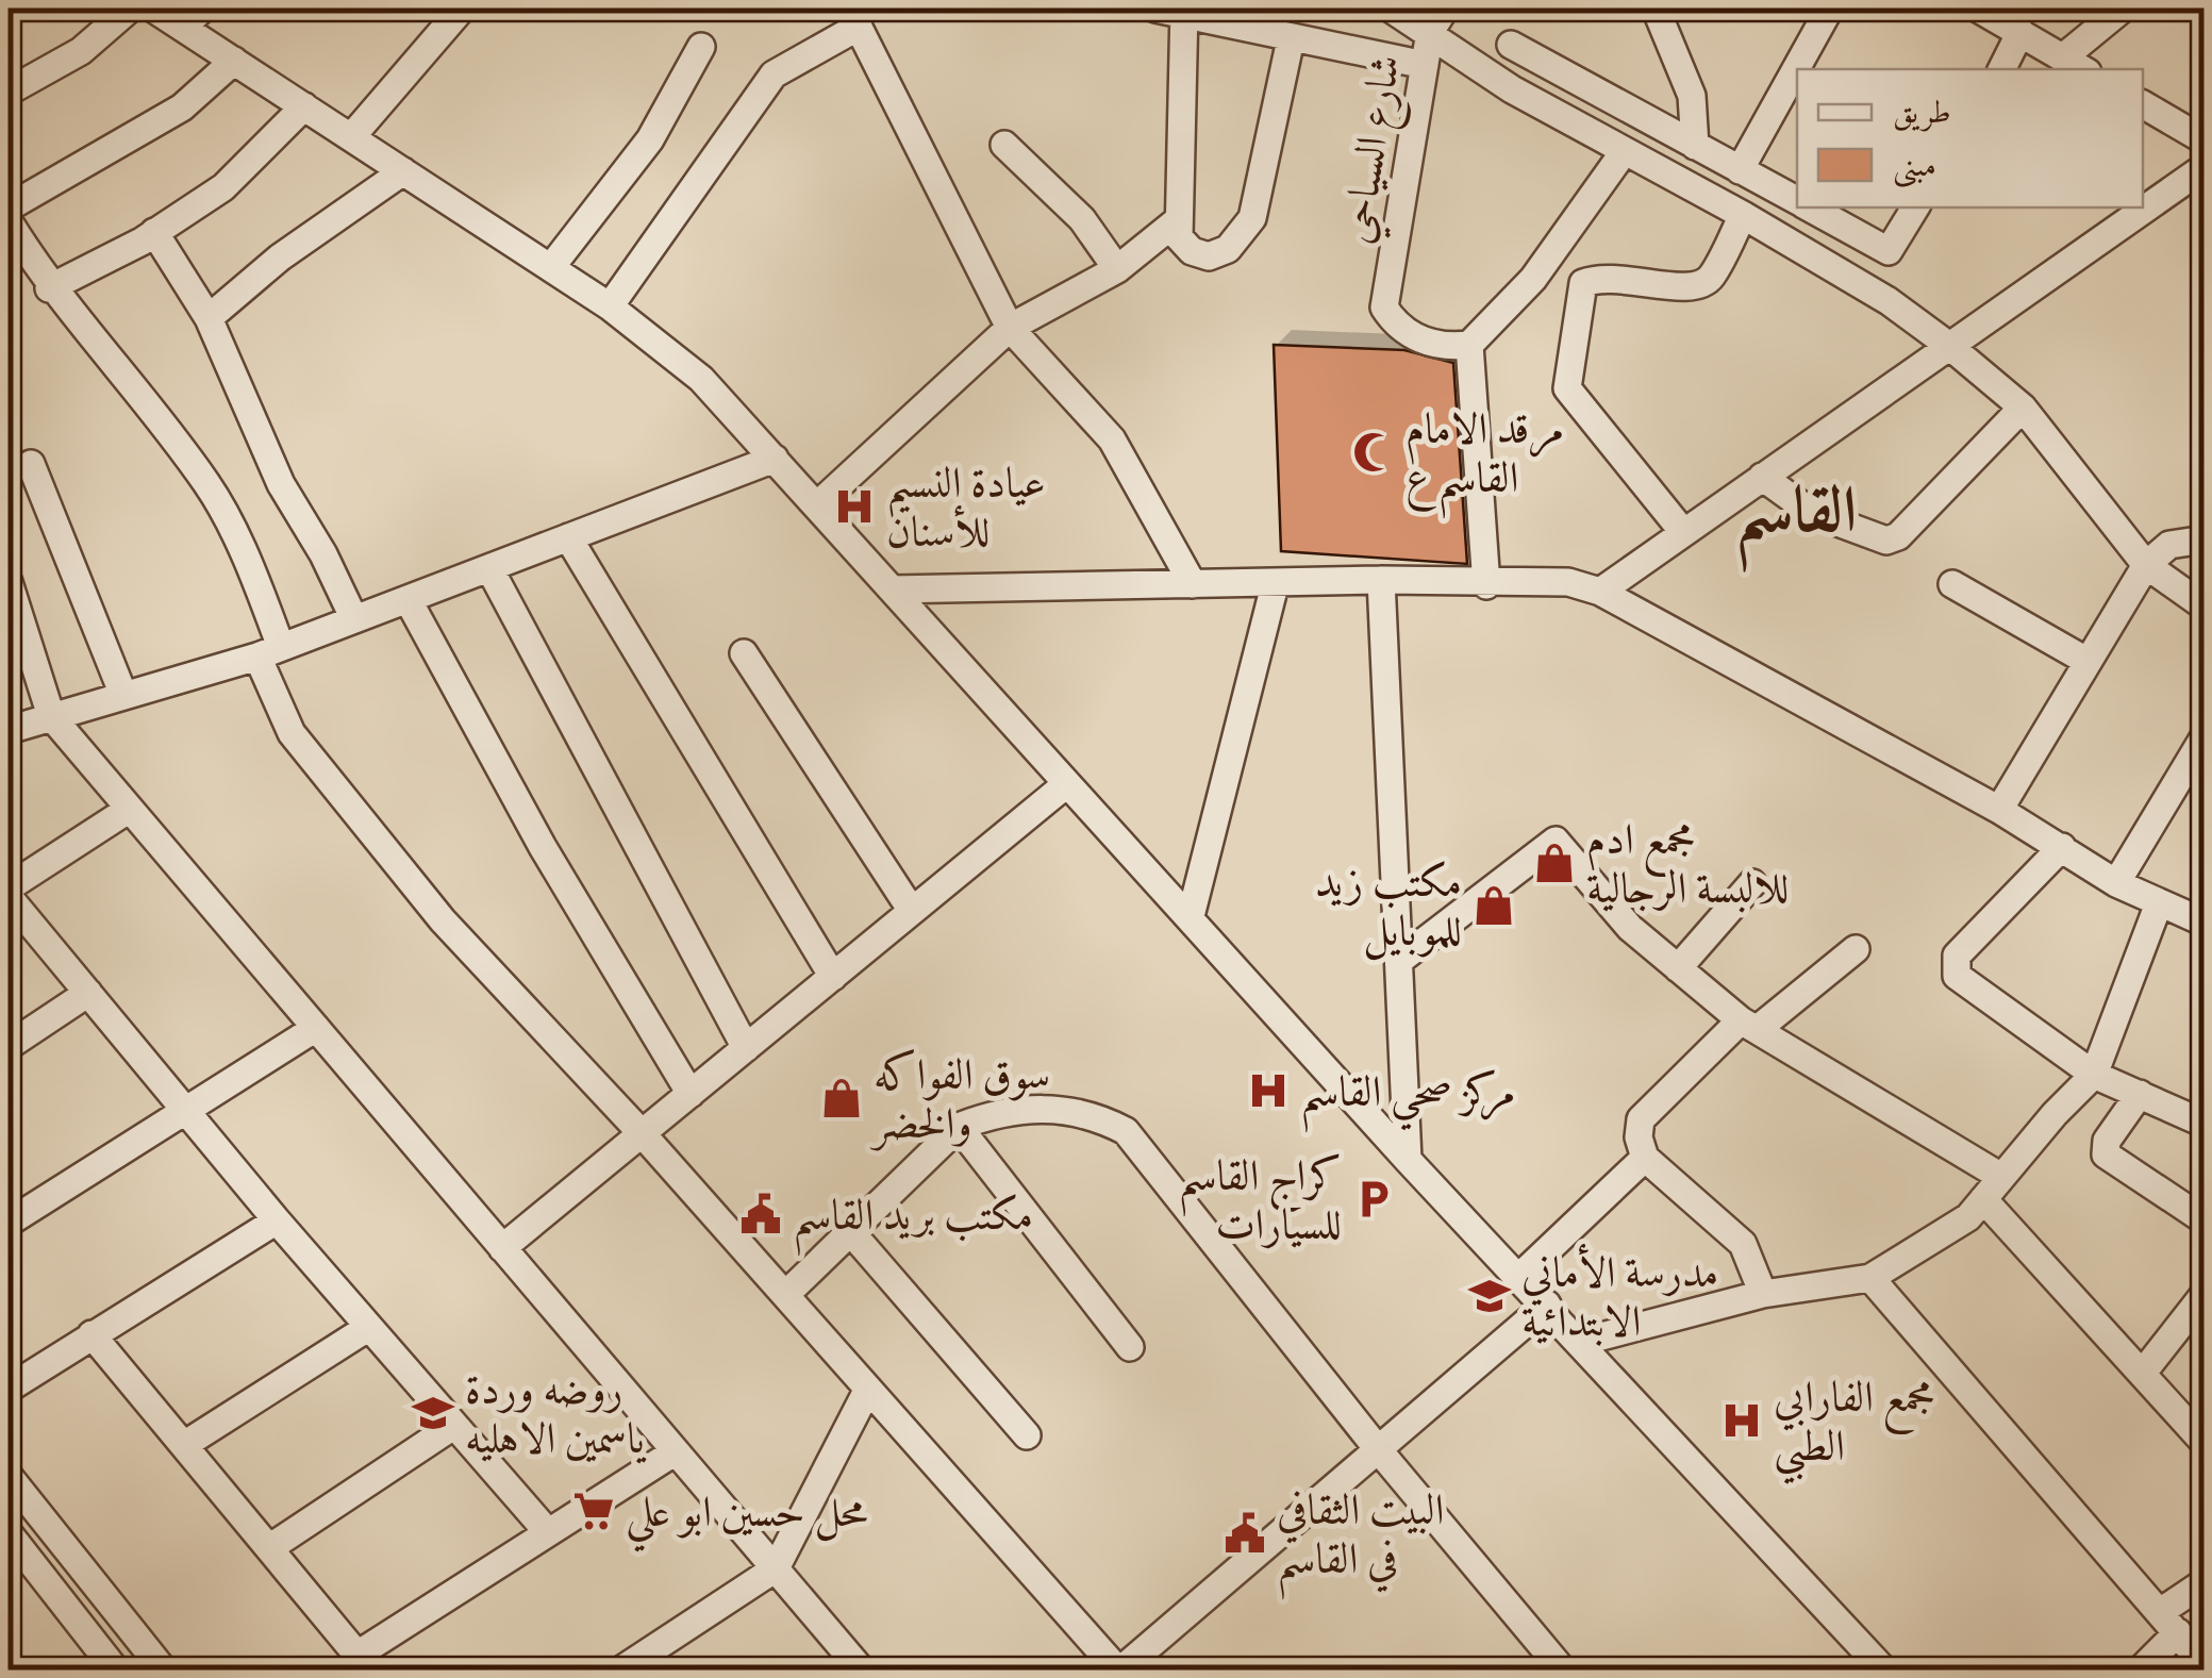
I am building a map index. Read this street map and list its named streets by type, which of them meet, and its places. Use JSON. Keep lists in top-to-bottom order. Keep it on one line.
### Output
{"streets":{"street":["شارع السياحي"]},"districts":["القاسم"],"places":{"mosque":["مرقد الامام القاسم ع"],"hospital":["عيادة النسيم للأسنان","مركز صحي القاسم","مجمع الفارابي الطبي"],"shop":["مجمع ادم للالبسة الرجالية","مكتب زيد للموبايل","سوق الفواكه والخضر"],"parking":["كراج القاسم للسيارات"],"public building":["مكتب بريد القاسم","البيت الثقافي في القاسم"],"school or university":["مدرسة الأماني الابتدائية","روضه وردة ياسمين الاهليه"],"supermarket":["محل حسين ابو علي"]},"legend":["طريق","مبنى"]}
